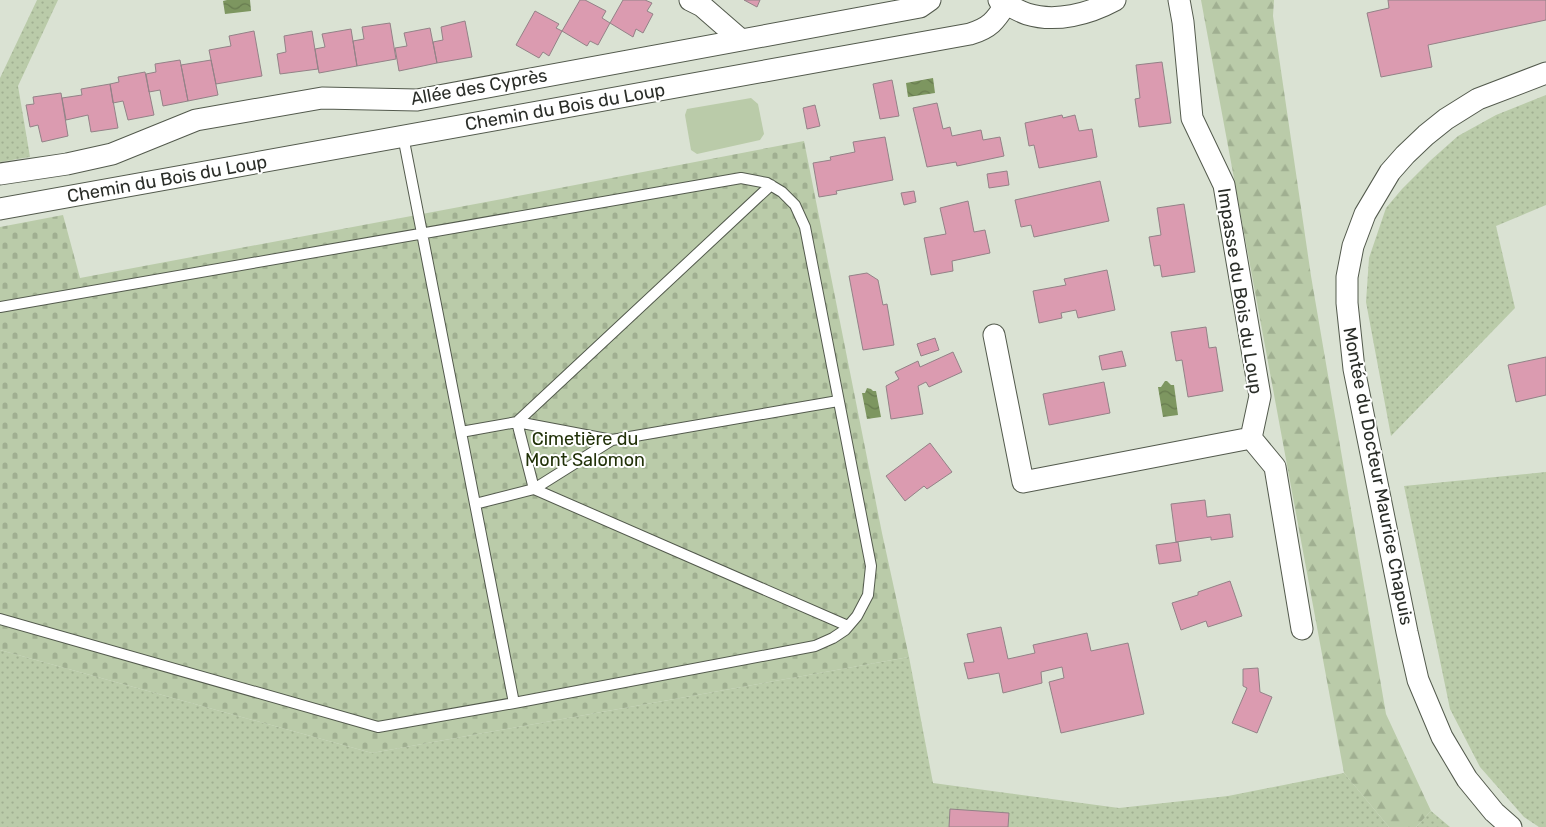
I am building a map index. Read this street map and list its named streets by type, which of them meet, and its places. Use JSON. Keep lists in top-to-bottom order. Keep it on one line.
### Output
{"streets":{"street":["Allée des Cyprès","Chemin du Bois du Loup","Impasse du Bois du Loup","Montée du Docteur Maurice Chapuis"]},"parks":["Cimetière du Mont Salomon"]}
